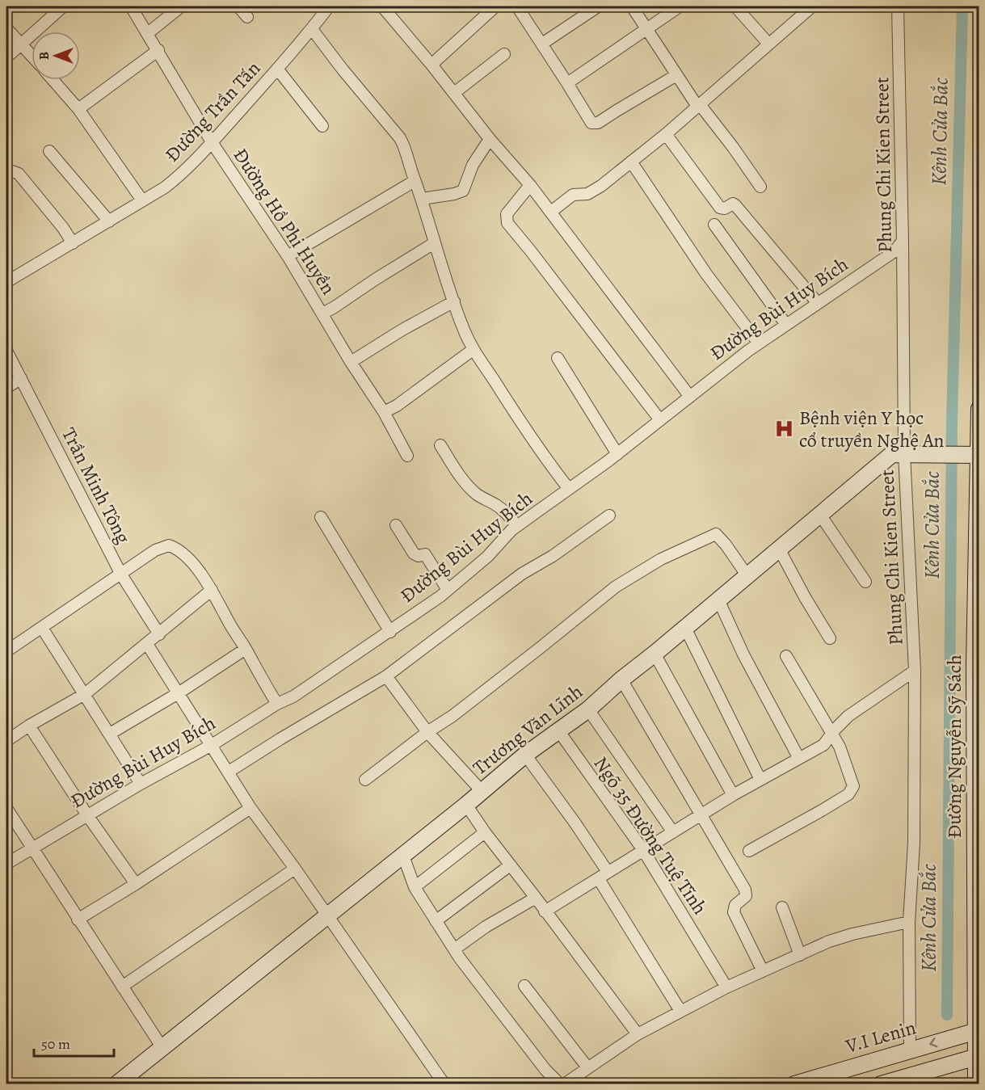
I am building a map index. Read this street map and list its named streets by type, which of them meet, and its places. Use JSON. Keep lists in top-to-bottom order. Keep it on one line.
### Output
{"streets":{"street":["Đường Trần Tấn","Phung Chi Kien Street","Đường Hồ Phi Huyền","Đường Bùi Huy Bích","Trần Minh Tông","Trương Văn Lĩnh","Đường Nguyễn Sỹ Sách","Ngõ 35 Đường Tuệ Tĩnh","V.I Lenin"]},"crossings":[["Đường Trần Tấn","Đường Hồ Phi Huyền"],["Phung Chi Kien Street","Đường Bùi Huy Bích"],["Phung Chi Kien Street","Trương Văn Lĩnh"],["Phung Chi Kien Street","V.I Lenin"],["Trương Văn Lĩnh","Đường Nguyễn Sỹ Sách"],["Trương Văn Lĩnh","Ngõ 35 Đường Tuệ Tĩnh"],["Đường Nguyễn Sỹ Sách","V.I Lenin"]],"water":["Kênh Cửa Bắc"],"places":{"hospital":["Bệnh viện Y học cổ truyền Nghệ An"]},"scale_bar":"50 m","north":"left"}
